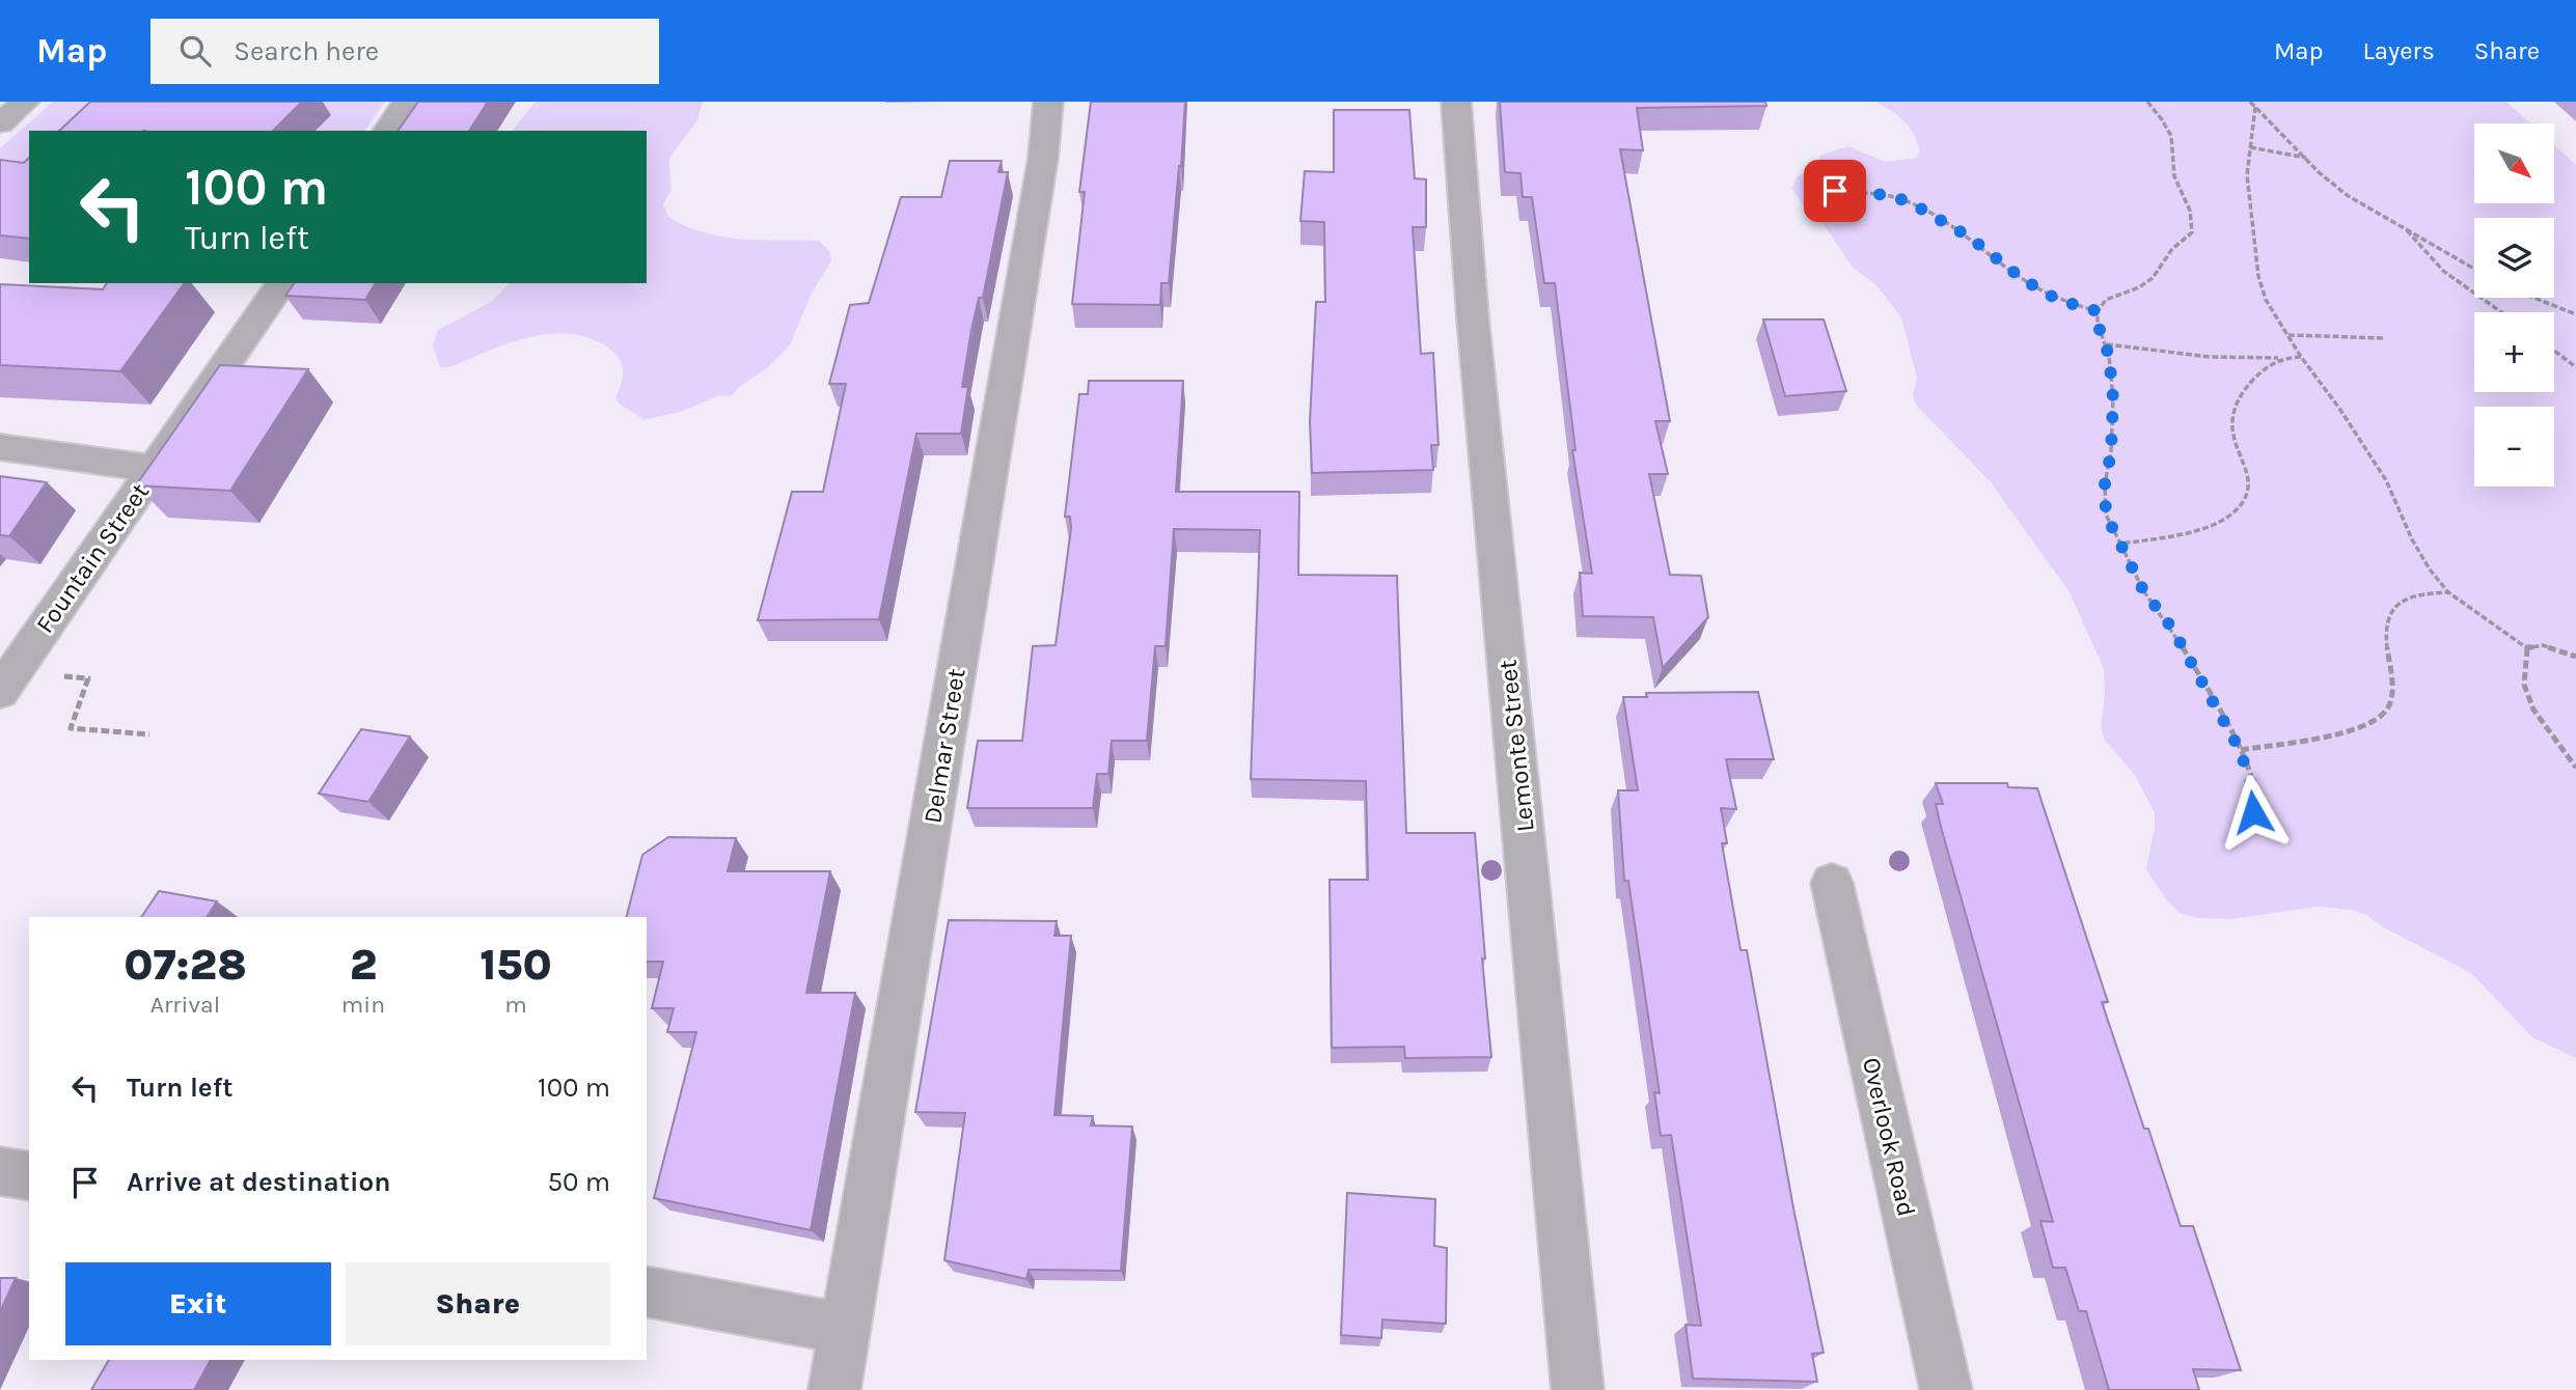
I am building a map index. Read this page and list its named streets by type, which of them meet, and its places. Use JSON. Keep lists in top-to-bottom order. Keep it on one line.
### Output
{"streets":{"street":["Fountain Street","Delmar Street","Lemonte Street","Overlook Road"]},"north":"bottom right","page":{"header":"Map","search":"Search here","nav":["Map","Layers","Share"],"map_buttons":["+","−"],"turn":["100 m","Turn left"],"eta":["07:28","Arrival","2","min","150","m"],"list":[{"name":"Turn left","value":"100 m"},{"name":"Arrive at destination","value":"50 m"}],"buttons":["Exit","Share"]}}
